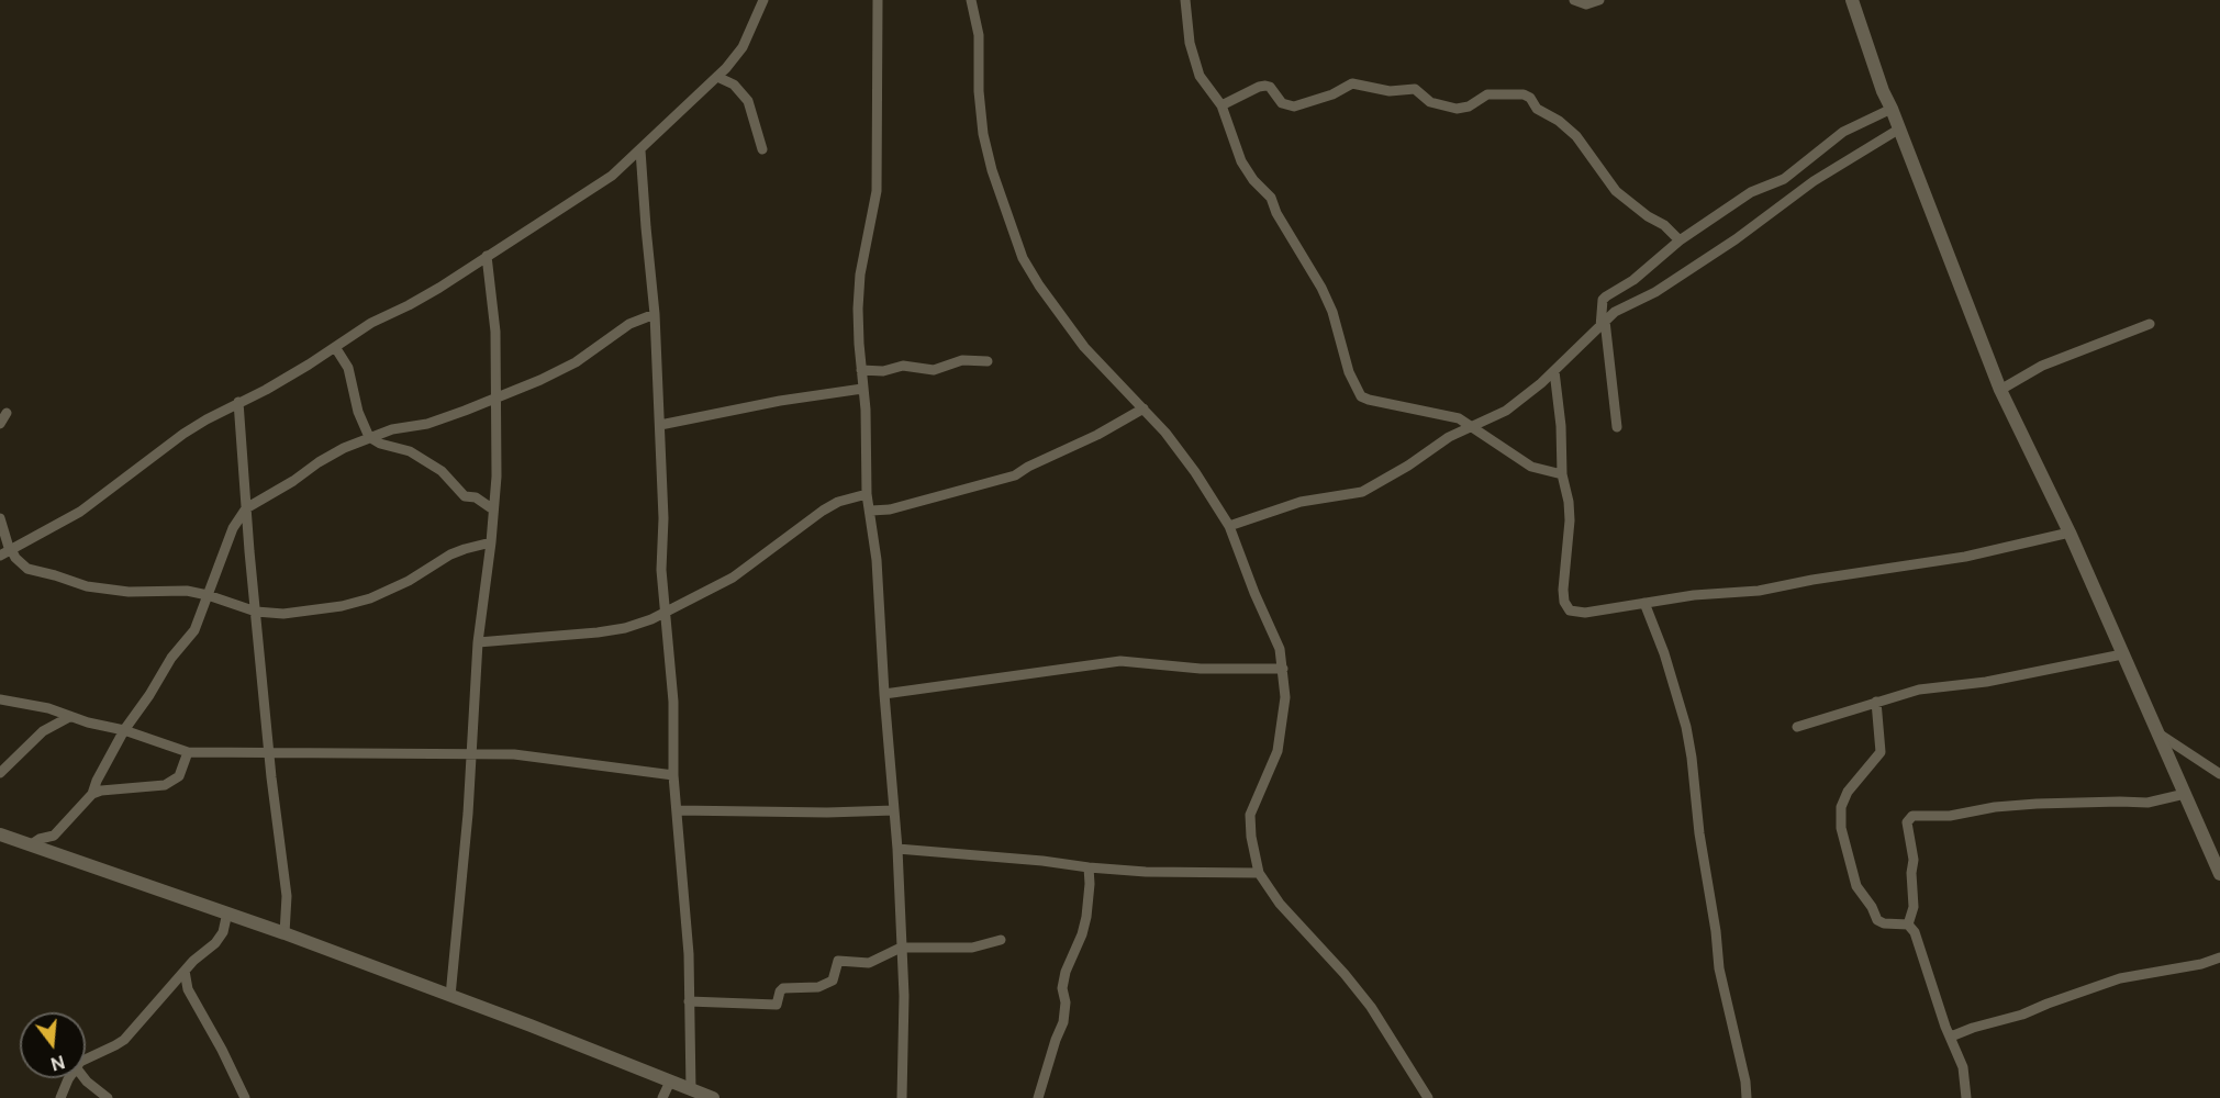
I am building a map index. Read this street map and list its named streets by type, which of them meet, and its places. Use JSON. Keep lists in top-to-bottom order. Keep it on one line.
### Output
{"north":"bottom"}
